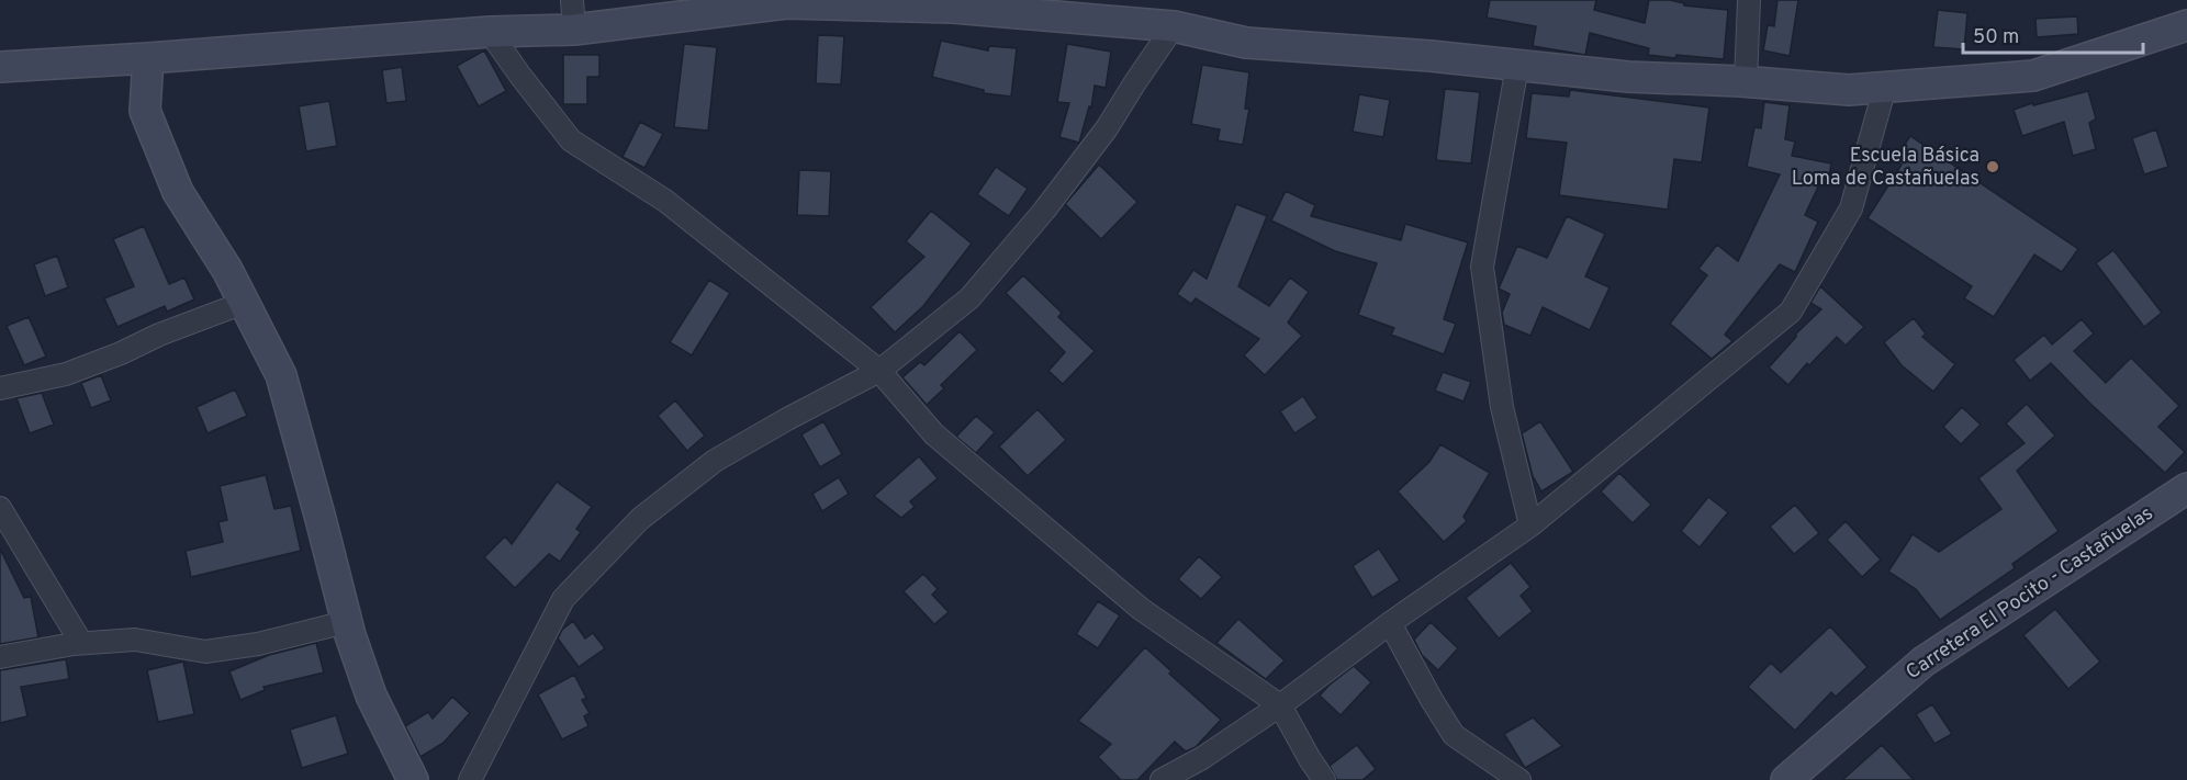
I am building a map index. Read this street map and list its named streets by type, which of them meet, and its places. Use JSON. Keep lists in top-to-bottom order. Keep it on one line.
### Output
{"streets":{"main road":["Carretera El Pocito - Castañuelas"]},"places":["Escuela Básica Loma de Castañuelas"],"scale_bar":"50 m"}
